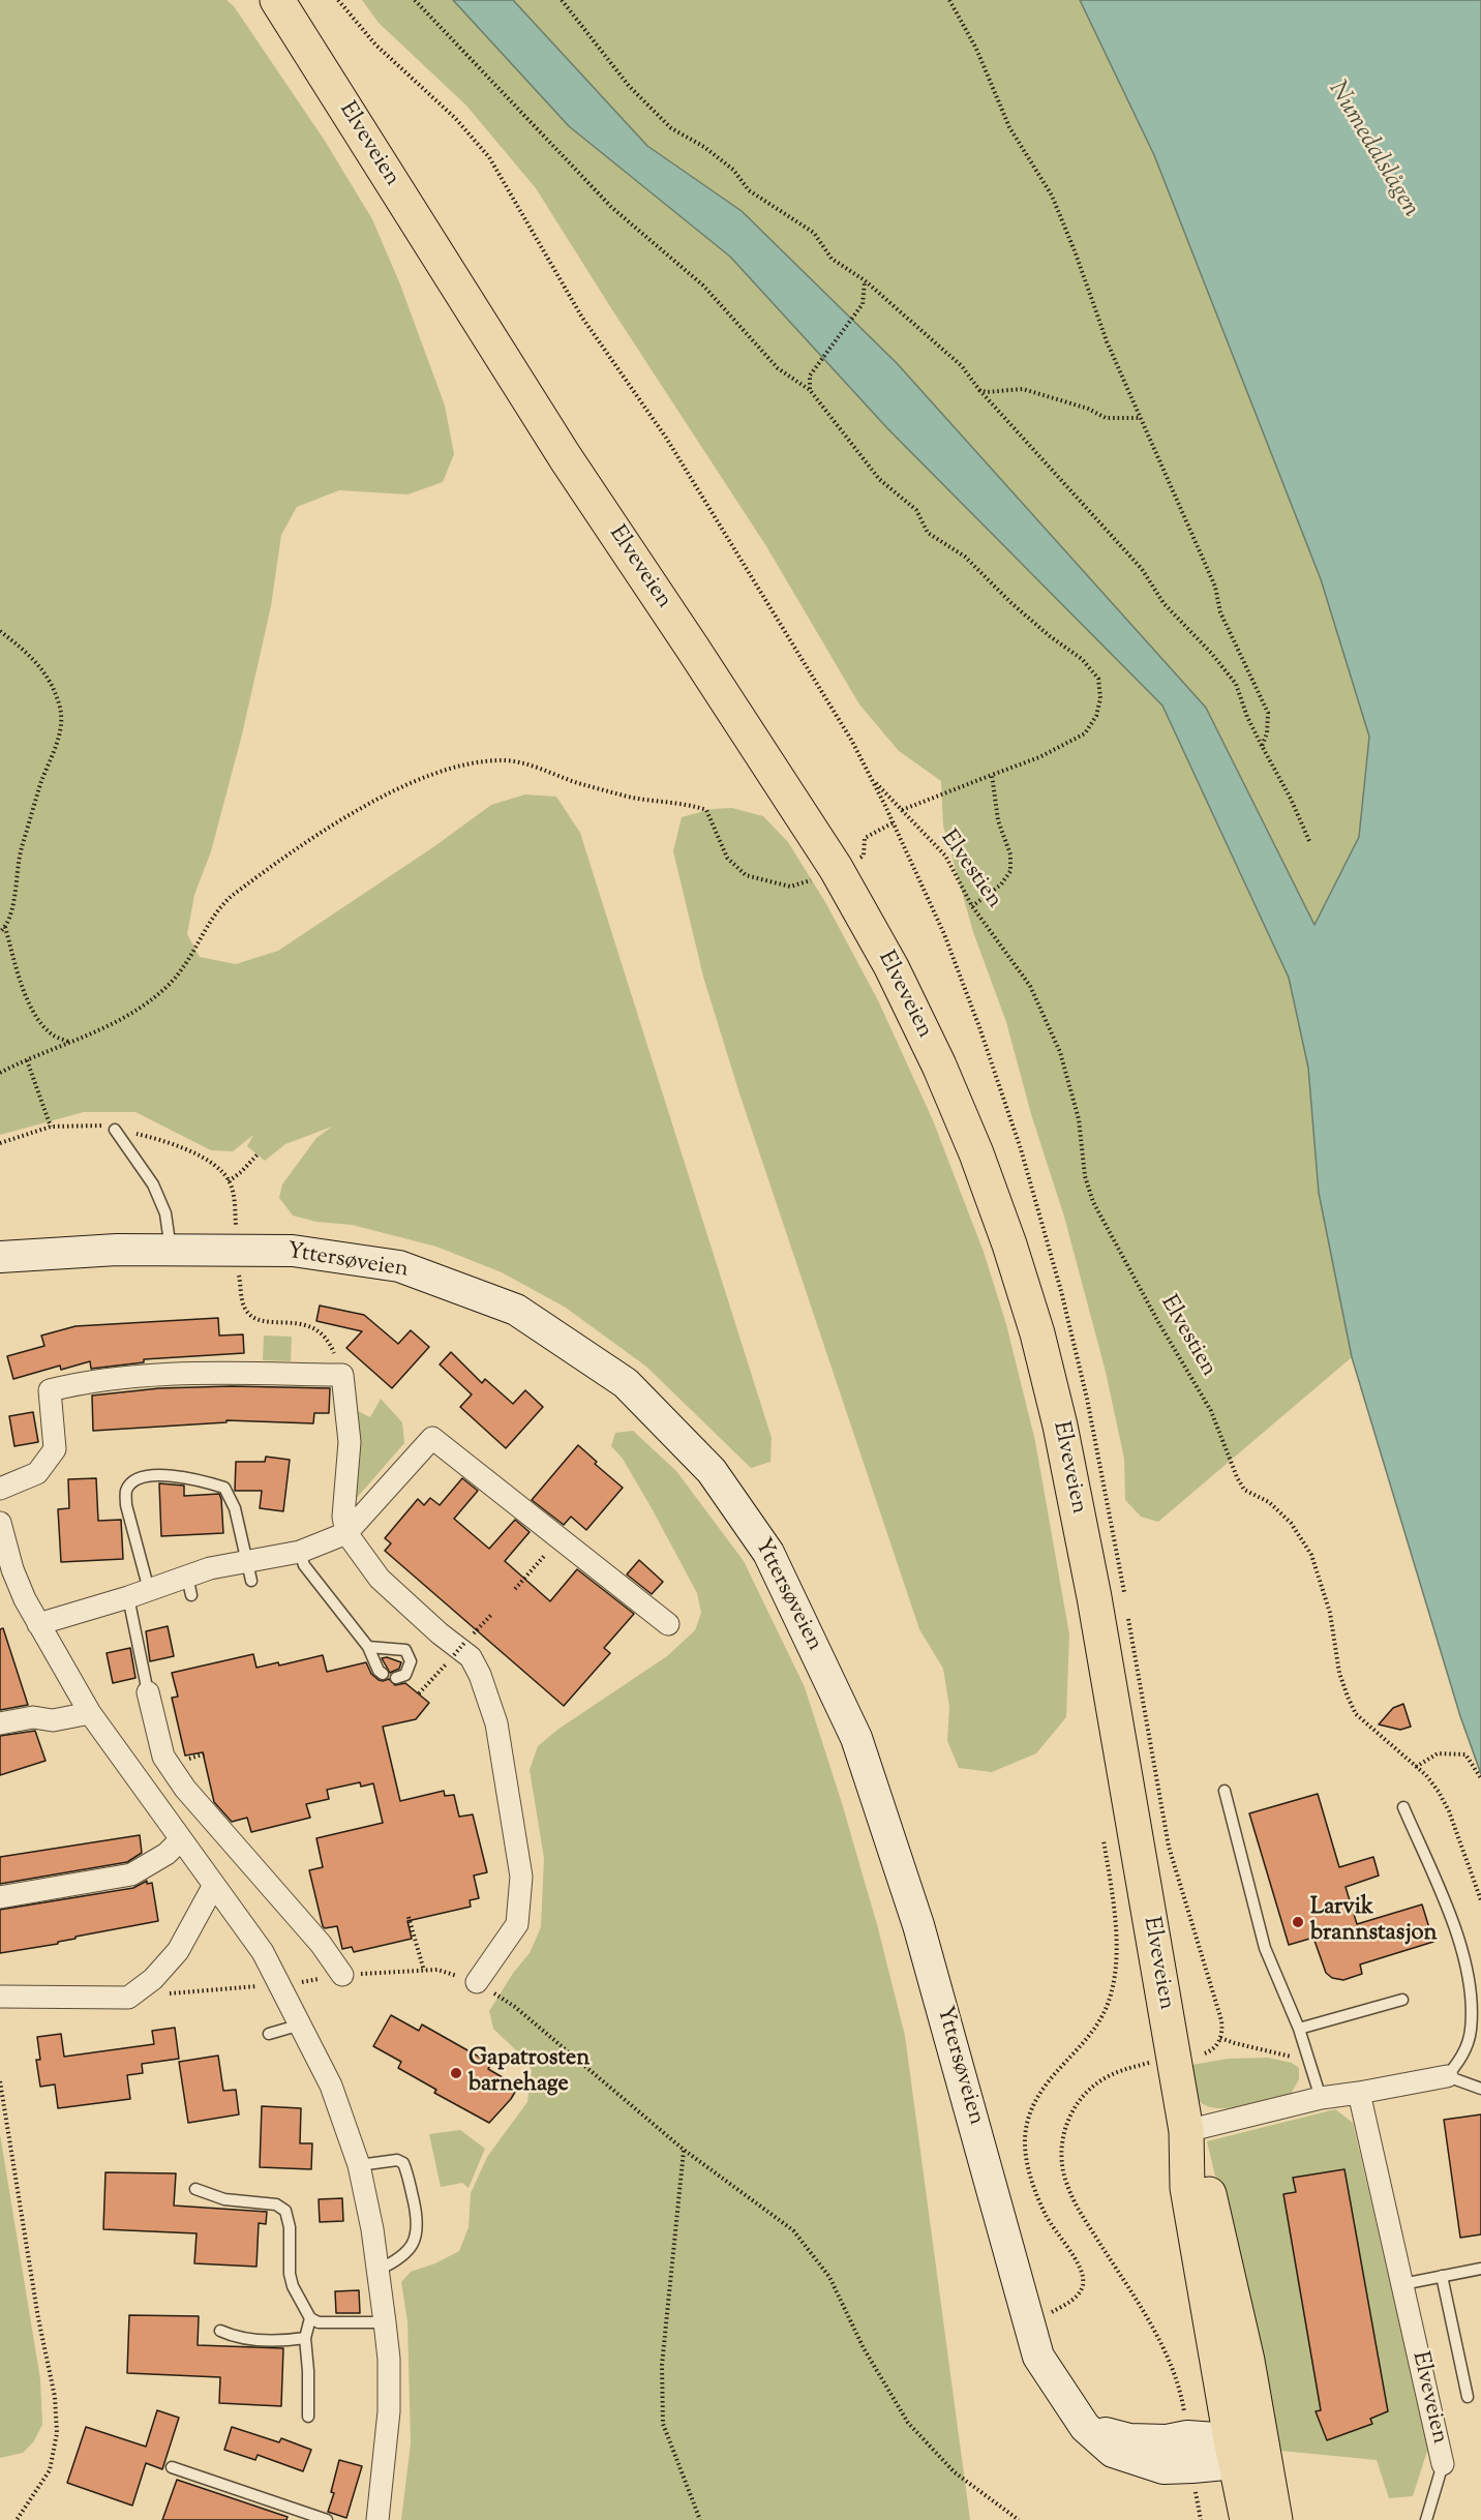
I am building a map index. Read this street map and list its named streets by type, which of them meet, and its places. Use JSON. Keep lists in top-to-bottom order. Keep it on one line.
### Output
{"streets":{"highway":["Elveveien"],"main road":["Yttersøveien"],"path":["Elvestien"]},"crossings":[["Elveveien","Yttersøveien"]],"water":["Numedalslågen"],"places":["Larvik brannstasjon","Gapatrosten barnehage"]}
